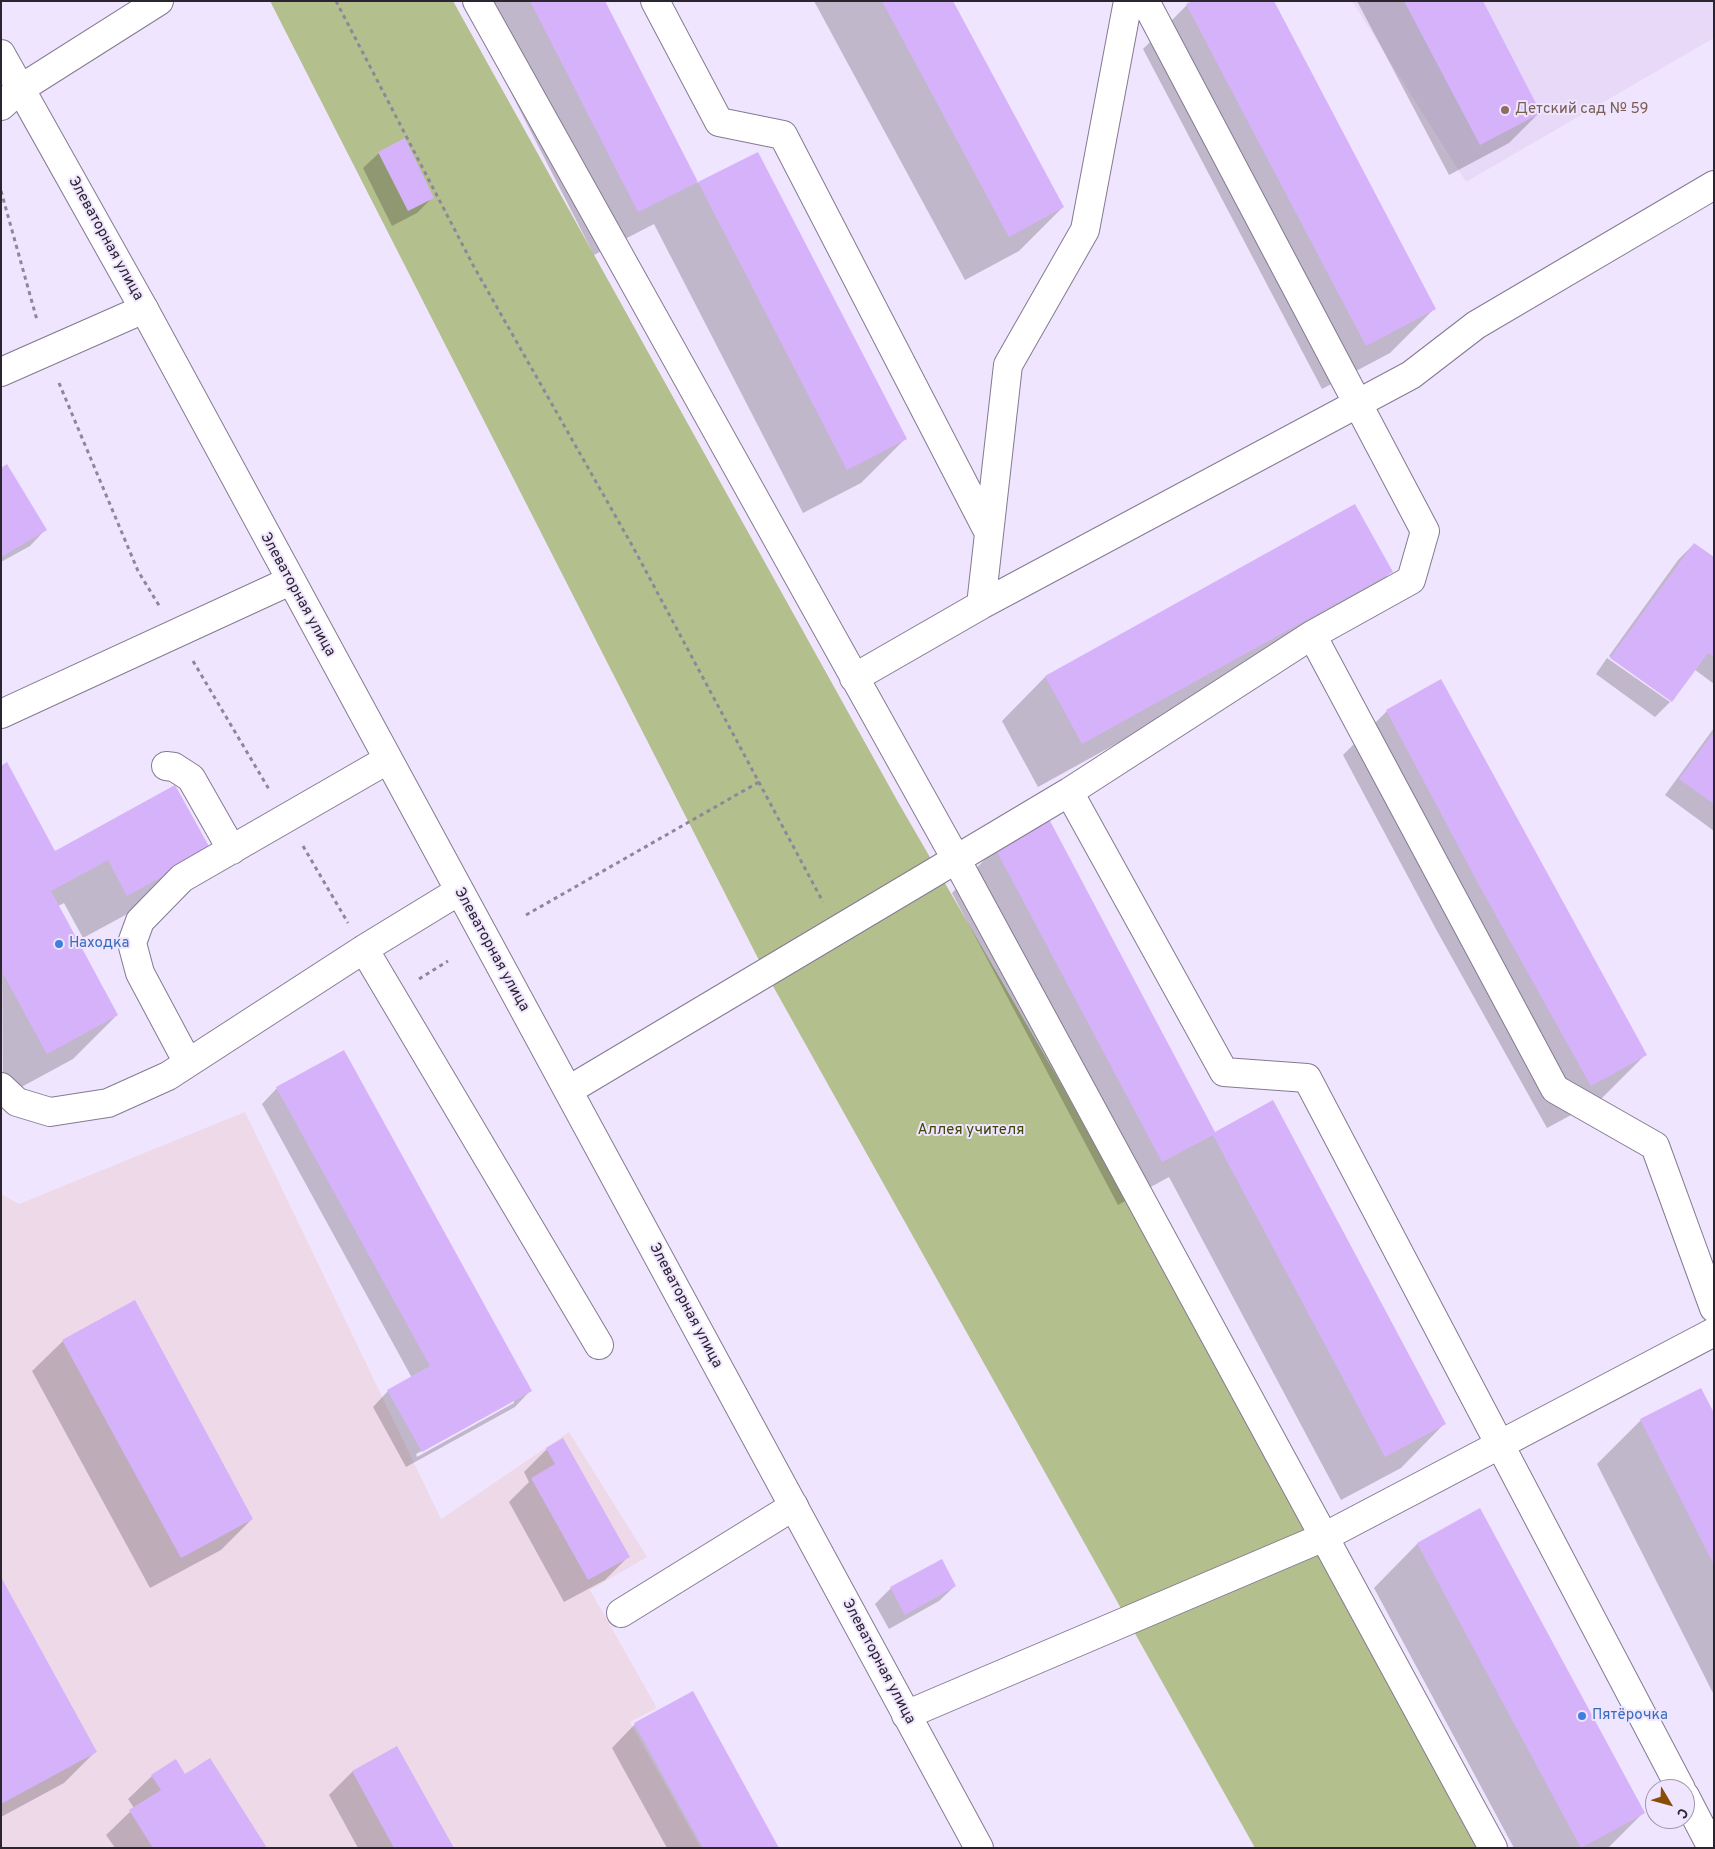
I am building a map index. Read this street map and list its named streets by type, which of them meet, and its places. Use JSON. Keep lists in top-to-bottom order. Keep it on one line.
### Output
{"streets":{"main road":["Элеваторная улица"]},"parks":["Аллея учителя"],"places":["Детский сад № 59","Находка","Пятёрочка"],"north":"bottom right"}
